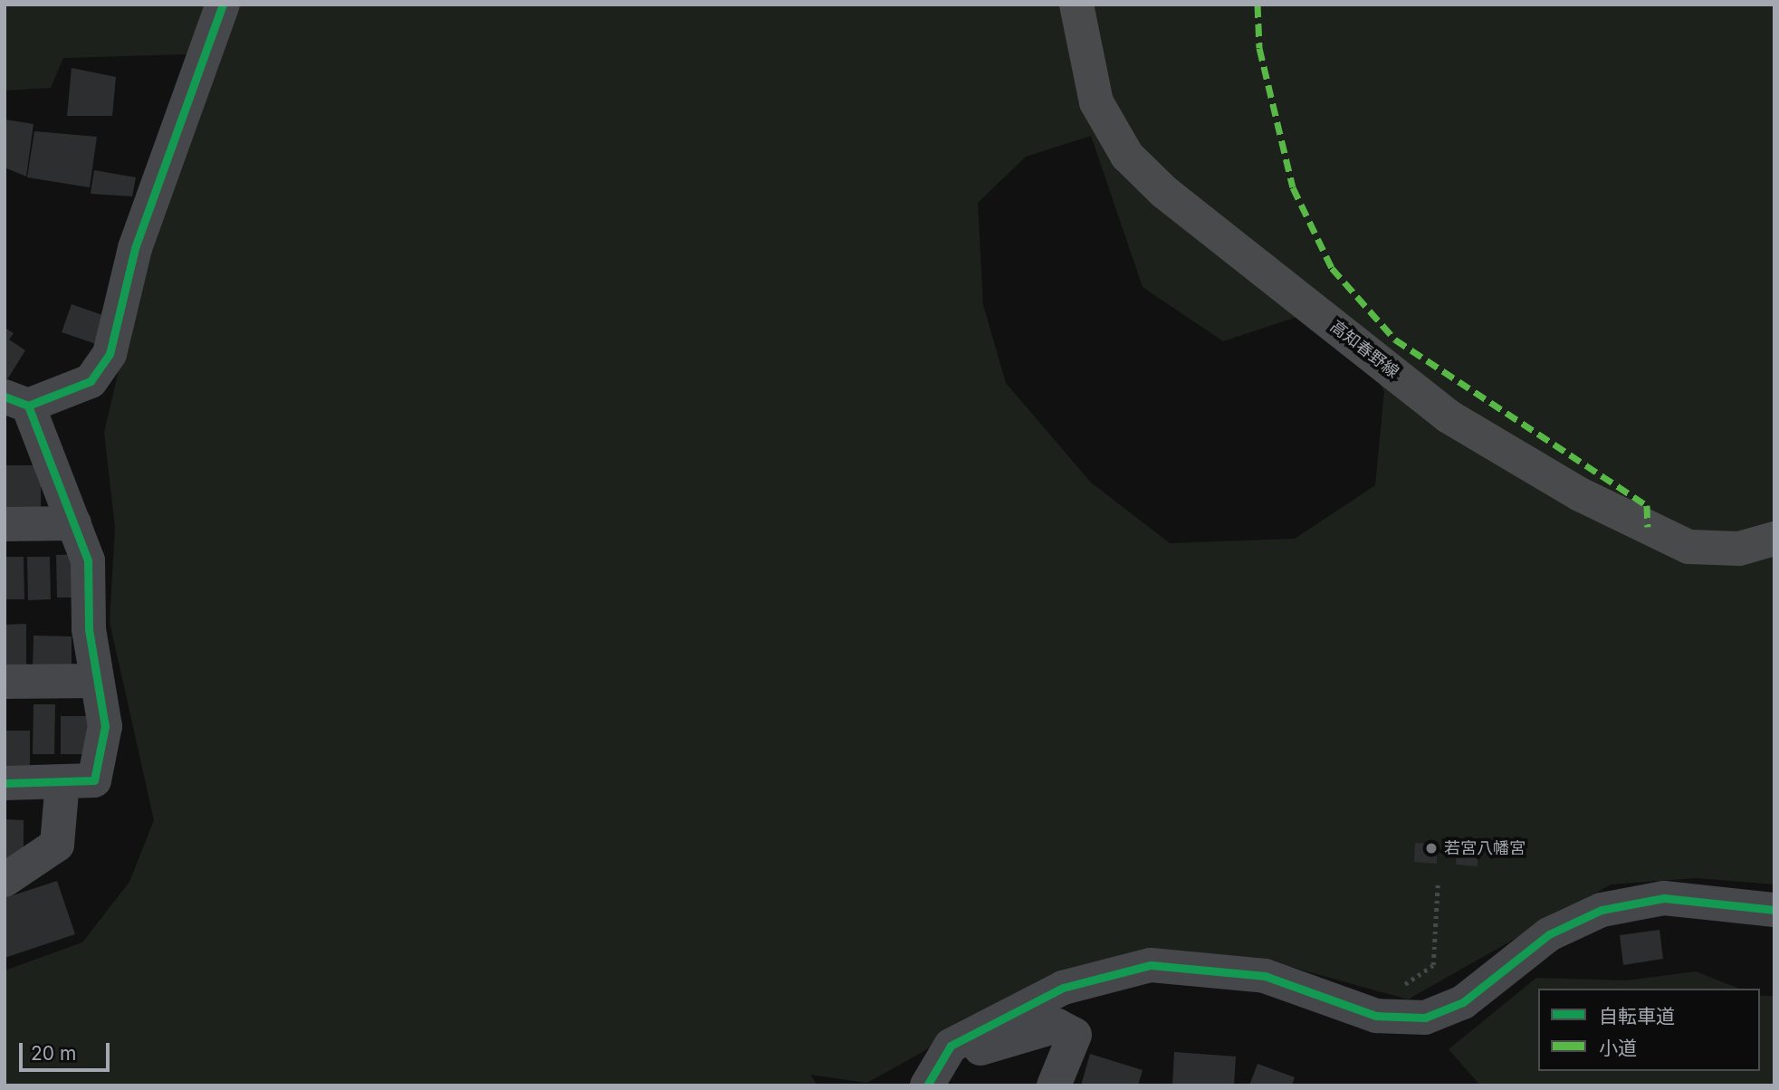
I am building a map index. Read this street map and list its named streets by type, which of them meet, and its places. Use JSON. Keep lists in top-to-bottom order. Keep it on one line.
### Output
{"streets":{"main road":["高知春野線"]},"places":["若宮八幡宮"],"legend":["自転車道","小道"],"scale_bar":"20 m"}
